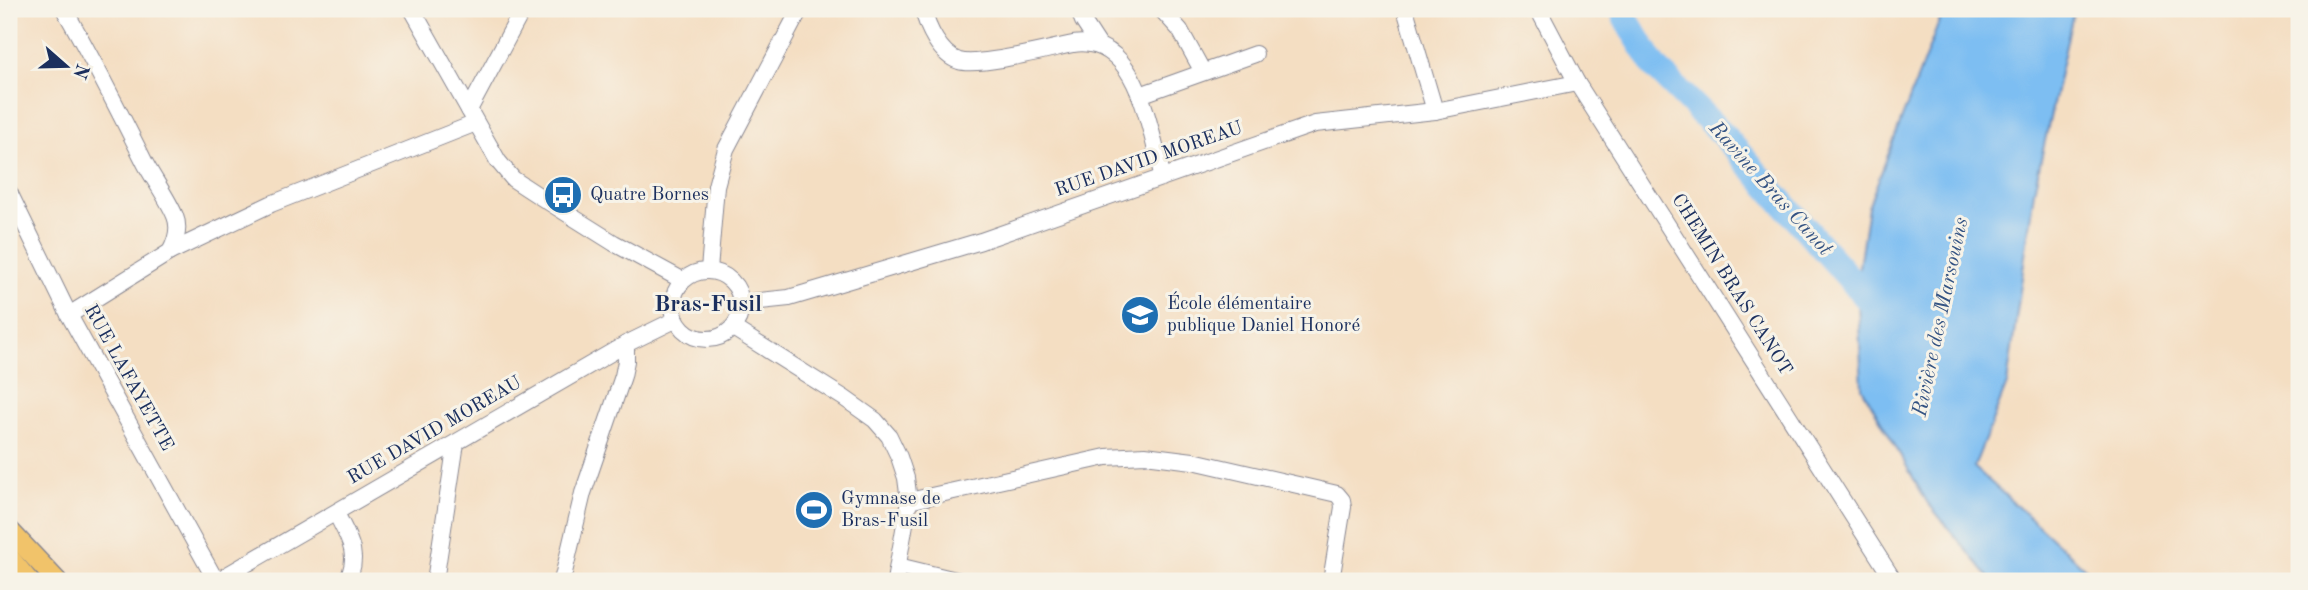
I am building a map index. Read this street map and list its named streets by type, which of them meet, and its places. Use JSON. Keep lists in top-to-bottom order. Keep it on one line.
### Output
{"streets":{"street":["RUE DAVID MOREAU","CHEMIN BRAS CANOT","RUE LAFAYETTE"]},"crossings":[["RUE DAVID MOREAU","CHEMIN BRAS CANOT"],["RUE DAVID MOREAU","RUE LAFAYETTE"]],"districts":["Bras-Fusil"],"water":["Ravine Bras Canot","Rivière des Marsouins"],"places":{"bus stop":["Quatre Bornes"],"school or university":["École élémentaire publique Daniel Honoré"],"sports":["Gymnase de Bras-Fusil"]},"north":"right"}
